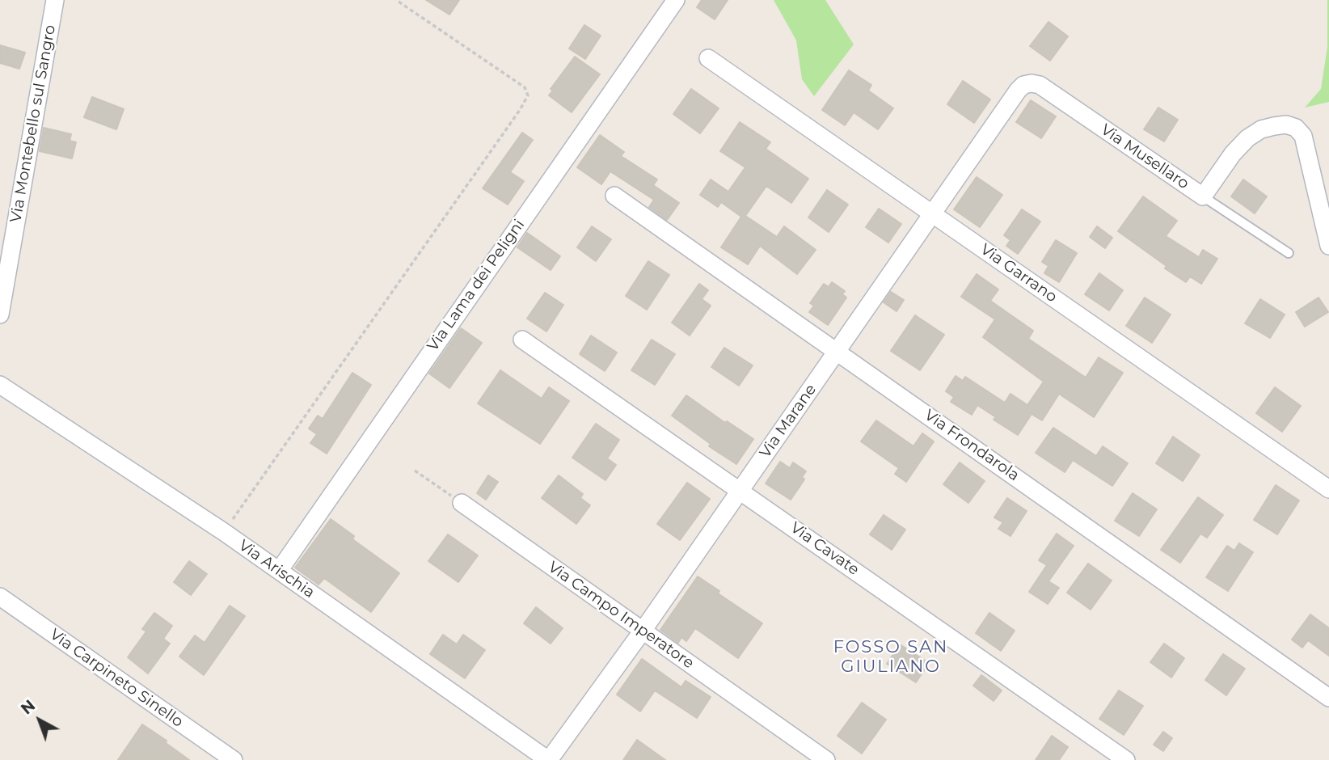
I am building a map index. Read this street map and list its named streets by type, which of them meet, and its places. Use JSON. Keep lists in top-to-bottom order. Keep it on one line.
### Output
{"streets":{"street":["Via Montebello sul Sangro","Via Musellaro","Via Garrano","Via Lama dei Peligni","Via Marane","Via Frondarola","Via Cavate","Via Arischia","Via Campo Imperatore","Via Carpineto Sinello"]},"crossings":[["Via Musellaro","Via Marane"],["Via Garrano","Via Marane"],["Via Lama dei Peligni","Via Arischia"],["Via Marane","Via Frondarola"],["Via Marane","Via Cavate"],["Via Marane","Via Arischia"],["Via Marane","Via Campo Imperatore"]],"districts":["FOSSO SAN GIULIANO"],"north":"top left"}
